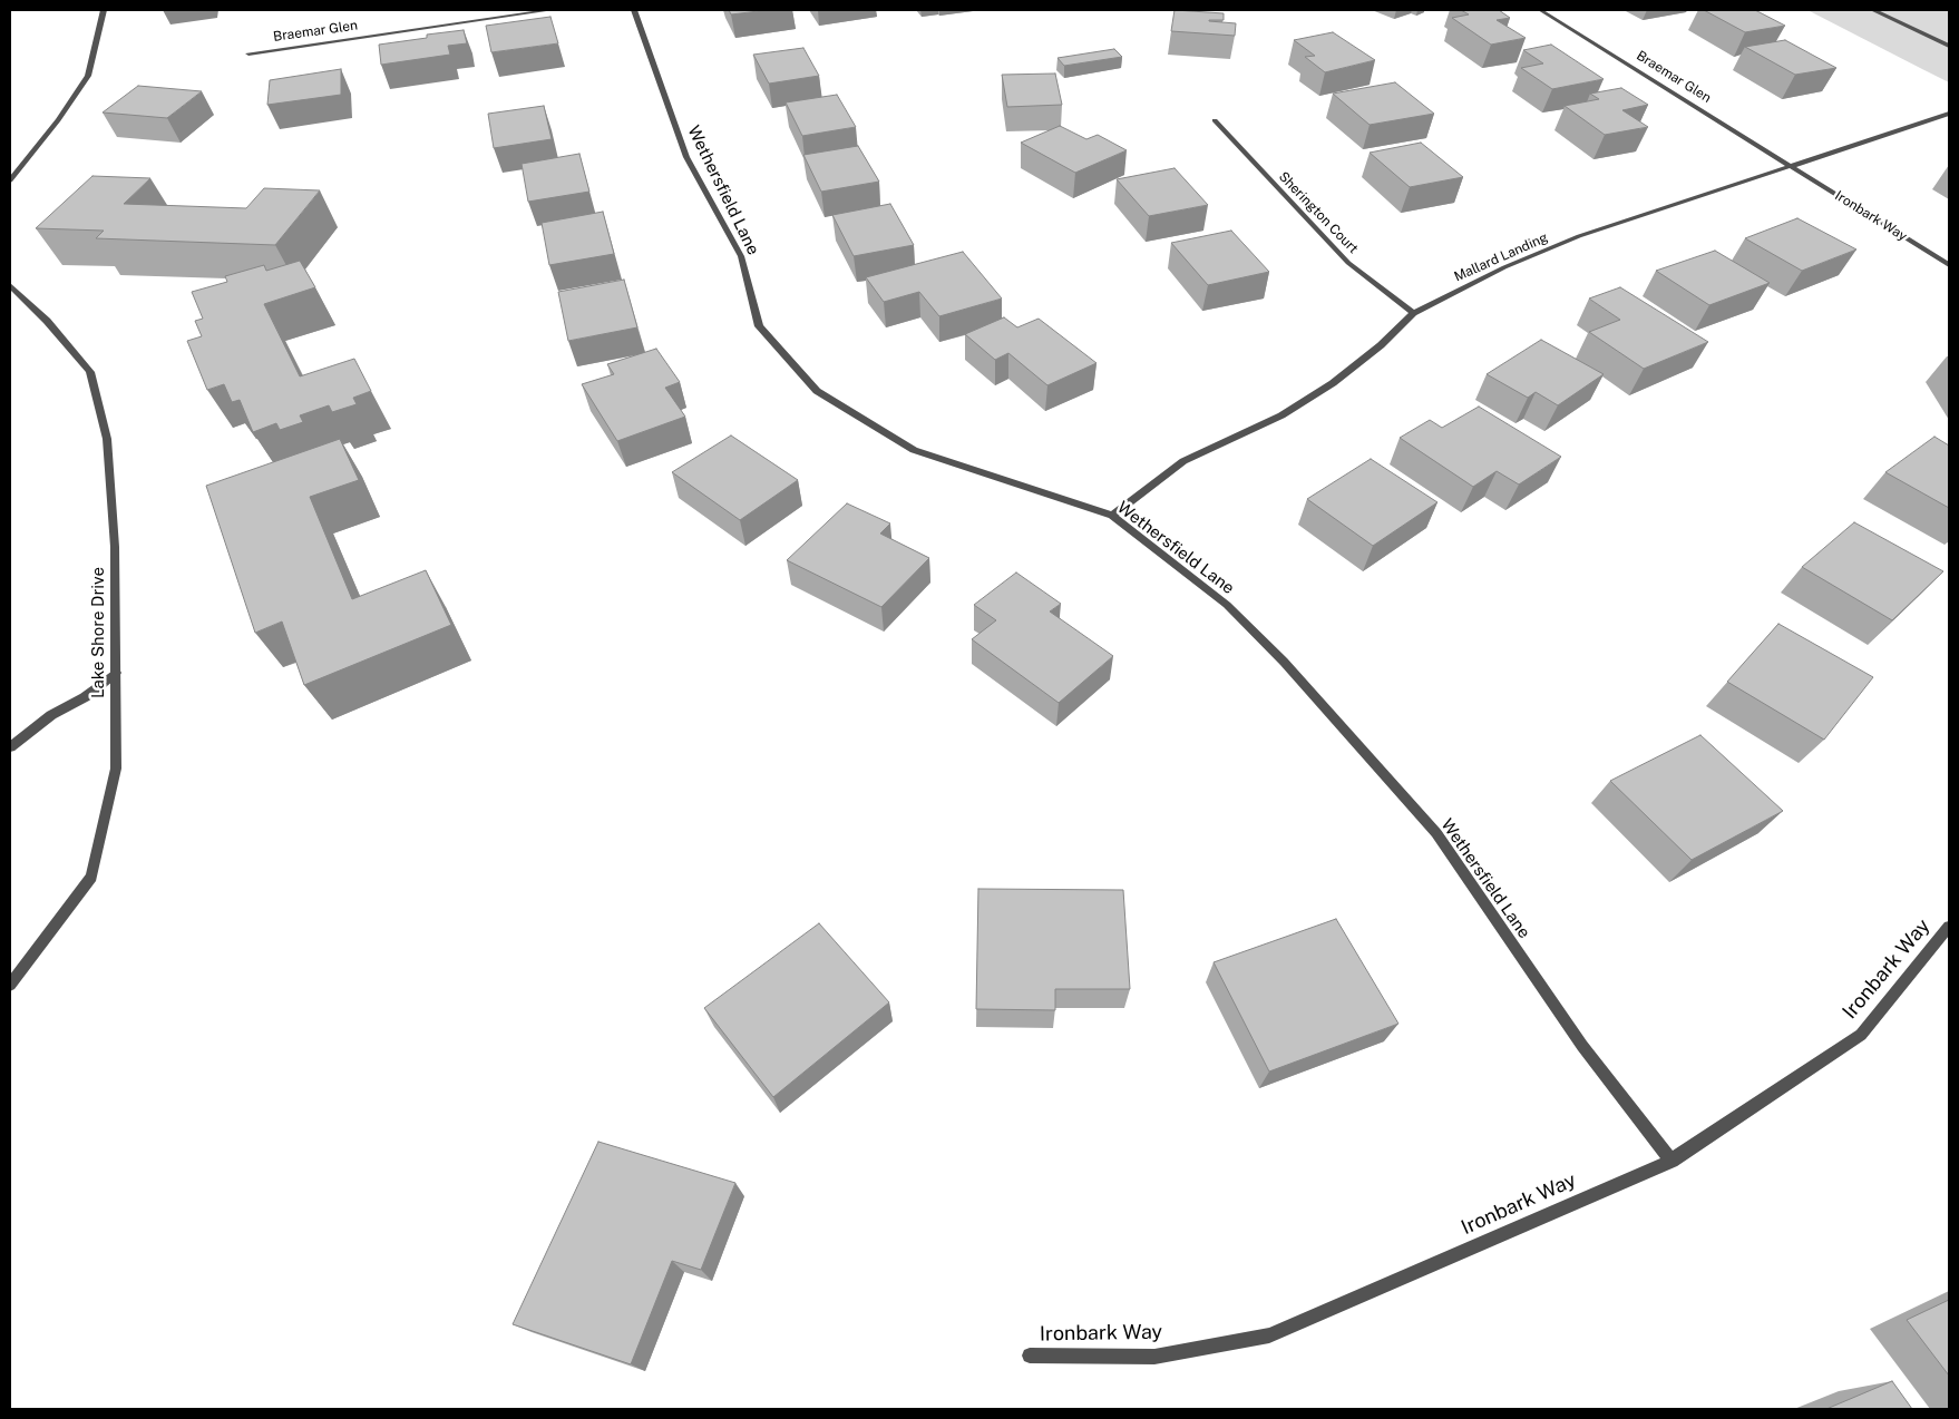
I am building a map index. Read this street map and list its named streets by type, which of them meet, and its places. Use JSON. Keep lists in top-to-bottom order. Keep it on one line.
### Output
{"streets":{"street":["Braemar Glen","Wethersfield Lane","Sherington Court","Ironbark Way","Mallard Landing","Lake Shore Drive"]},"crossings":[["Braemar Glen","Ironbark Way"],["Braemar Glen","Mallard Landing"],["Wethersfield Lane","Ironbark Way"],["Wethersfield Lane","Mallard Landing"],["Sherington Court","Mallard Landing"],["Ironbark Way","Mallard Landing"]]}
